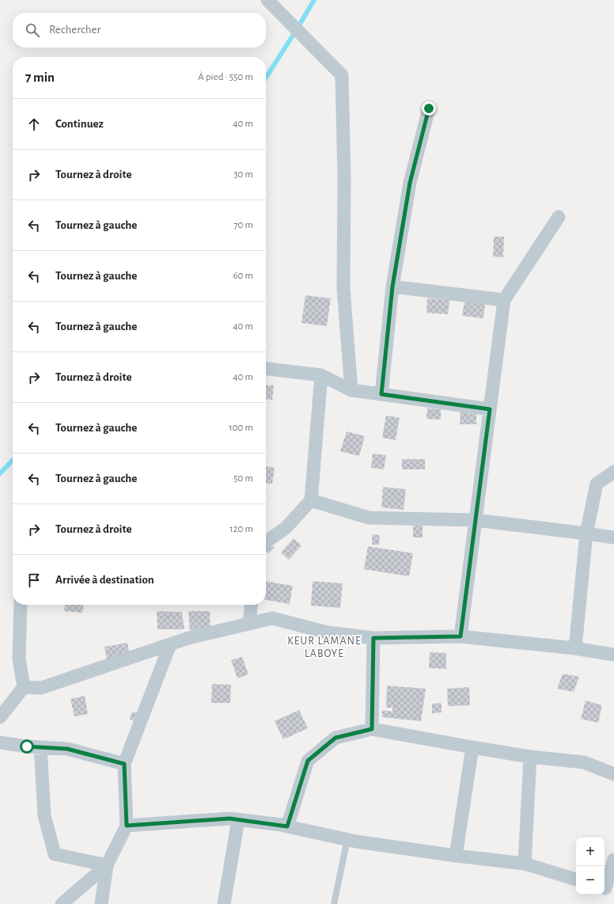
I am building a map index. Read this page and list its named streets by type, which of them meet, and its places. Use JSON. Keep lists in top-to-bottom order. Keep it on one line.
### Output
{"districts":["KEUR LAMANE LABOYE"],"page":{"search":"Rechercher","heading":["7 min","À pied · 550 m"],"list":[["Continuez","40 m"],["Tournez à droite","30 m"],["Tournez à gauche","70 m"],["Tournez à gauche","60 m"],["Tournez à gauche","40 m"],["Tournez à droite","40 m"],["Tournez à gauche","100 m"],["Tournez à gauche","50 m"],["Tournez à droite","120 m"],"Arrivée à destination"],"map_buttons":["+","−"]}}
